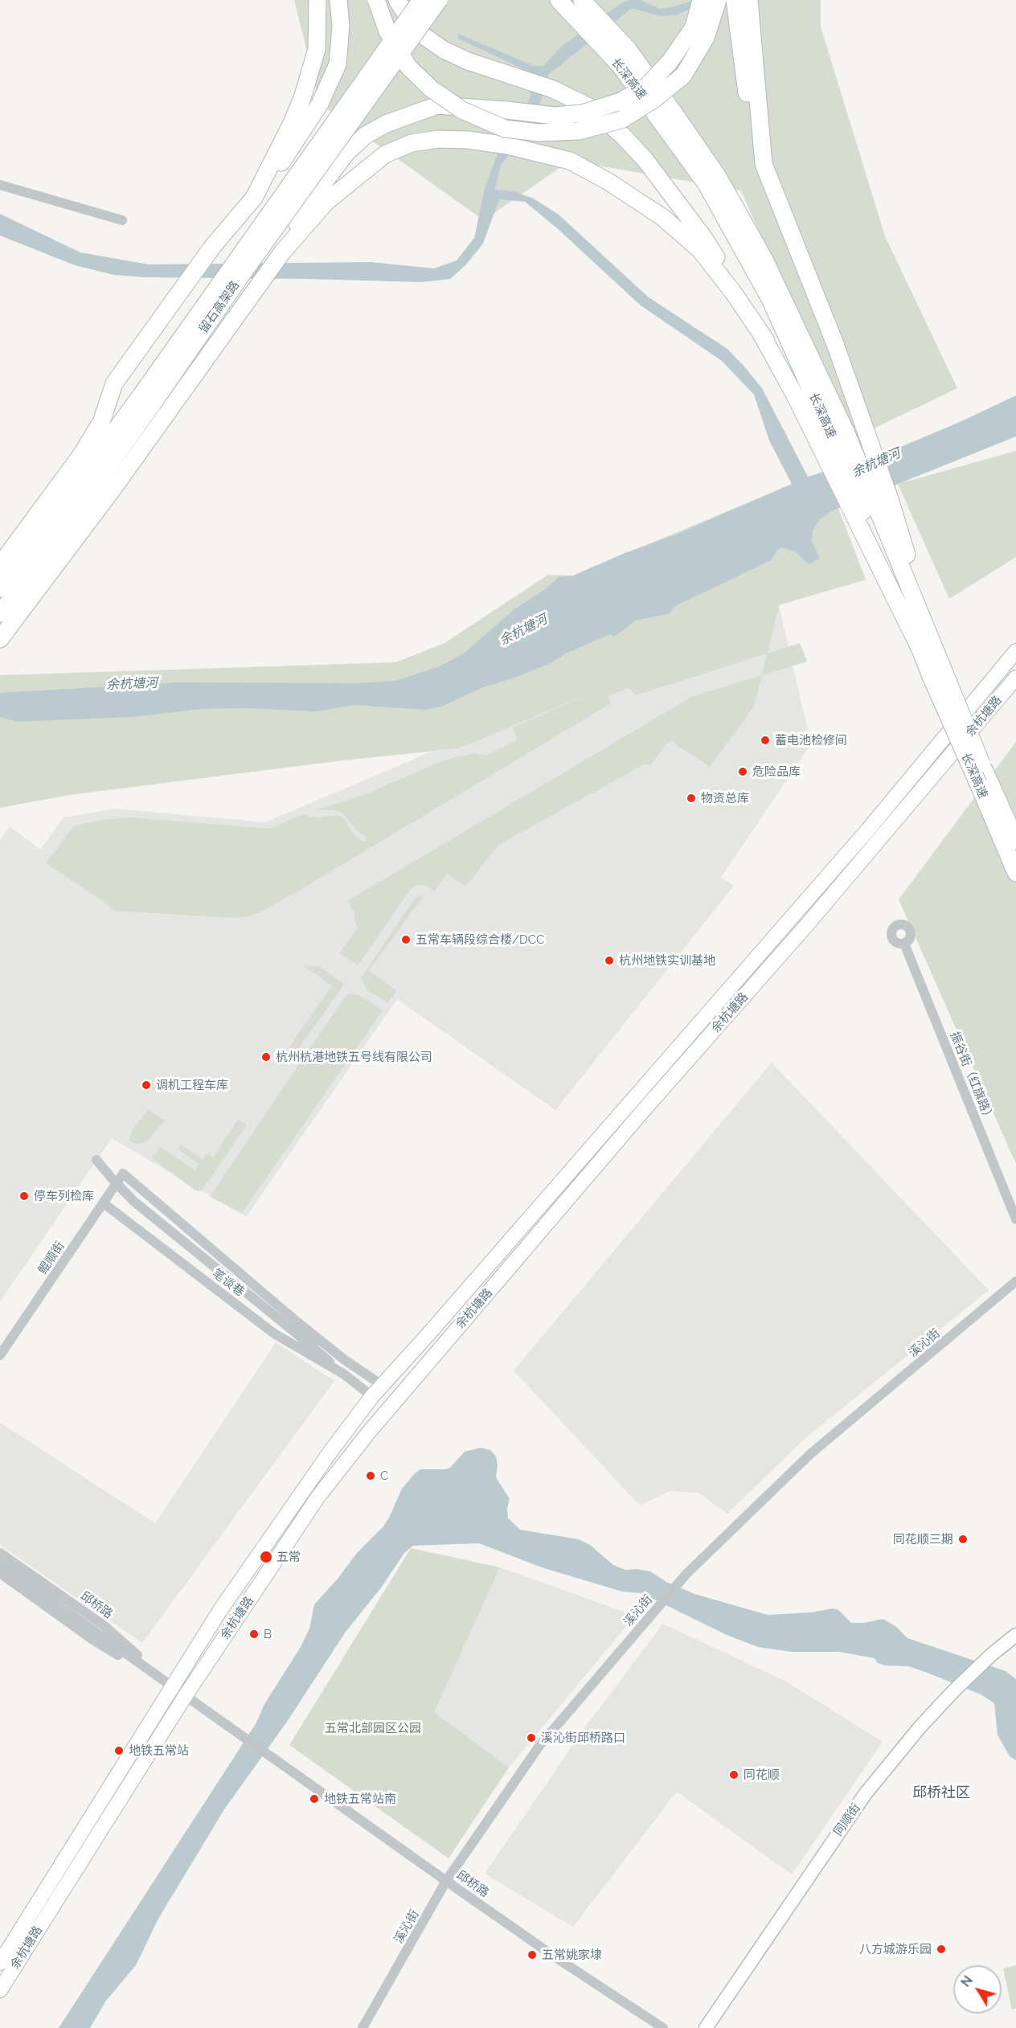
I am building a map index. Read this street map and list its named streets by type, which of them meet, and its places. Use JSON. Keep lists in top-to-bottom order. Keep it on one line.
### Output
{"streets":{"highway":["长深高速","留石高架路"],"main road":["余杭塘路"],"street":["振谷街（红旗路）","鲲顺街","笔谈巷","溪沁街","邱桥路","同顺街"]},"crossings":[["余杭塘路","笔谈巷"],["余杭塘路","邱桥路"],["鲲顺街","笔谈巷"],["溪沁街","邱桥路"]],"districts":["邱桥社区"],"water":["余杭塘河"],"parks":["五常北部园区公园"],"places":["蓄电池检修间","危险品库","物资总库","五常车辆段综合楼/DCC","杭州地铁实训基地","杭州杭港地铁五号线有限公司","调机工程车库","停车列检库","C","同花顺三期","五常","B","溪沁街邱桥路口","地铁五常站","同花顺","地铁五常站南","八方城游乐园","五常姚家埭"],"north":"top left"}
